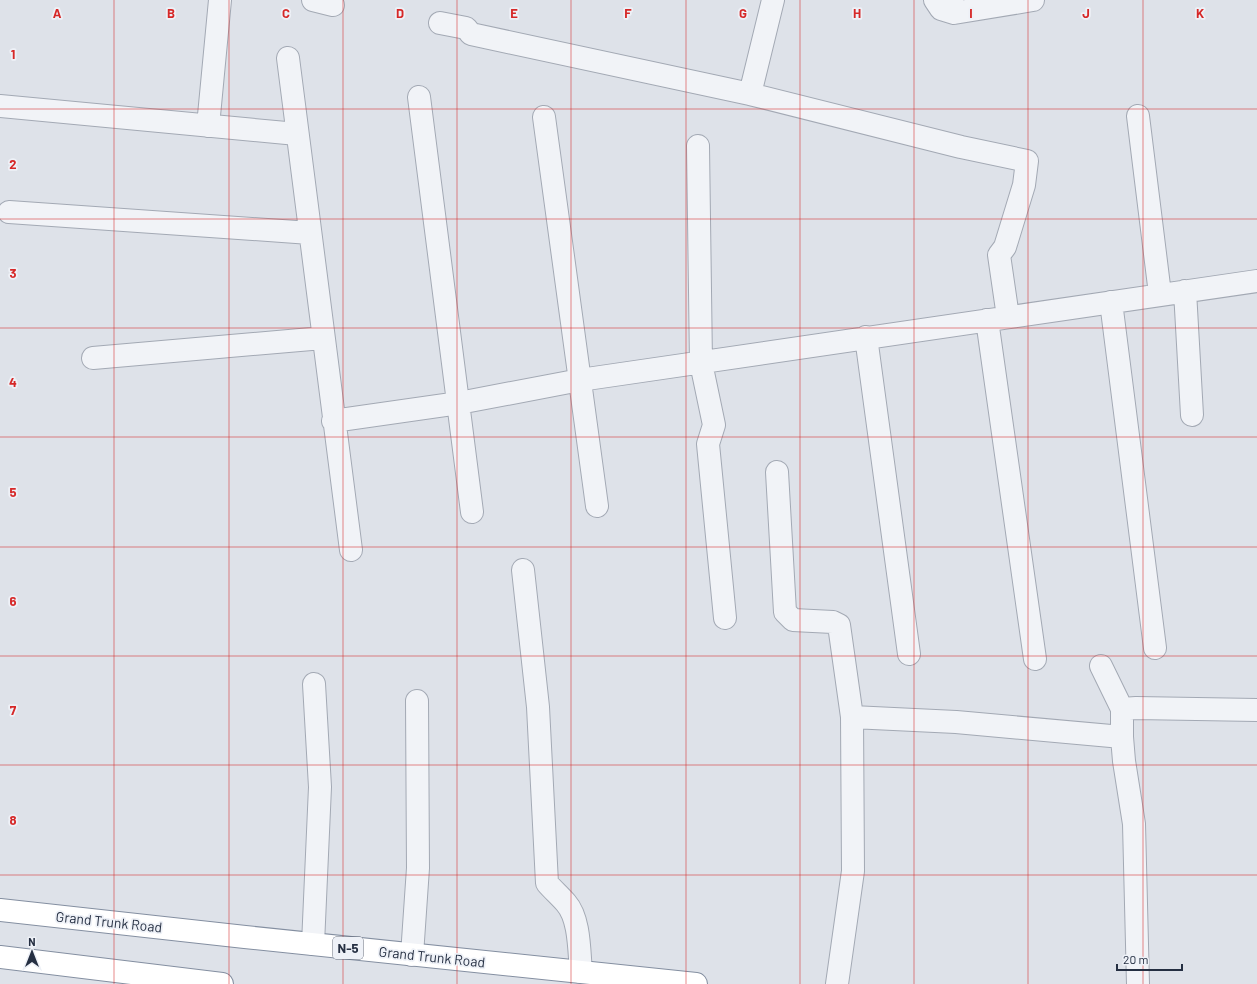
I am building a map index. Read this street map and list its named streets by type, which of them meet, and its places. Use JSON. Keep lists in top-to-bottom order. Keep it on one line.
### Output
{"streets":{"highway":["Grand Trunk Road","N-5"]},"scale_bar":"20 m","north":"top","grid":{"columns":["A","B","C","D","E","F","G","H","I","J","K"],"rows":["1","2","3","4","5","6","7","8"]}}
